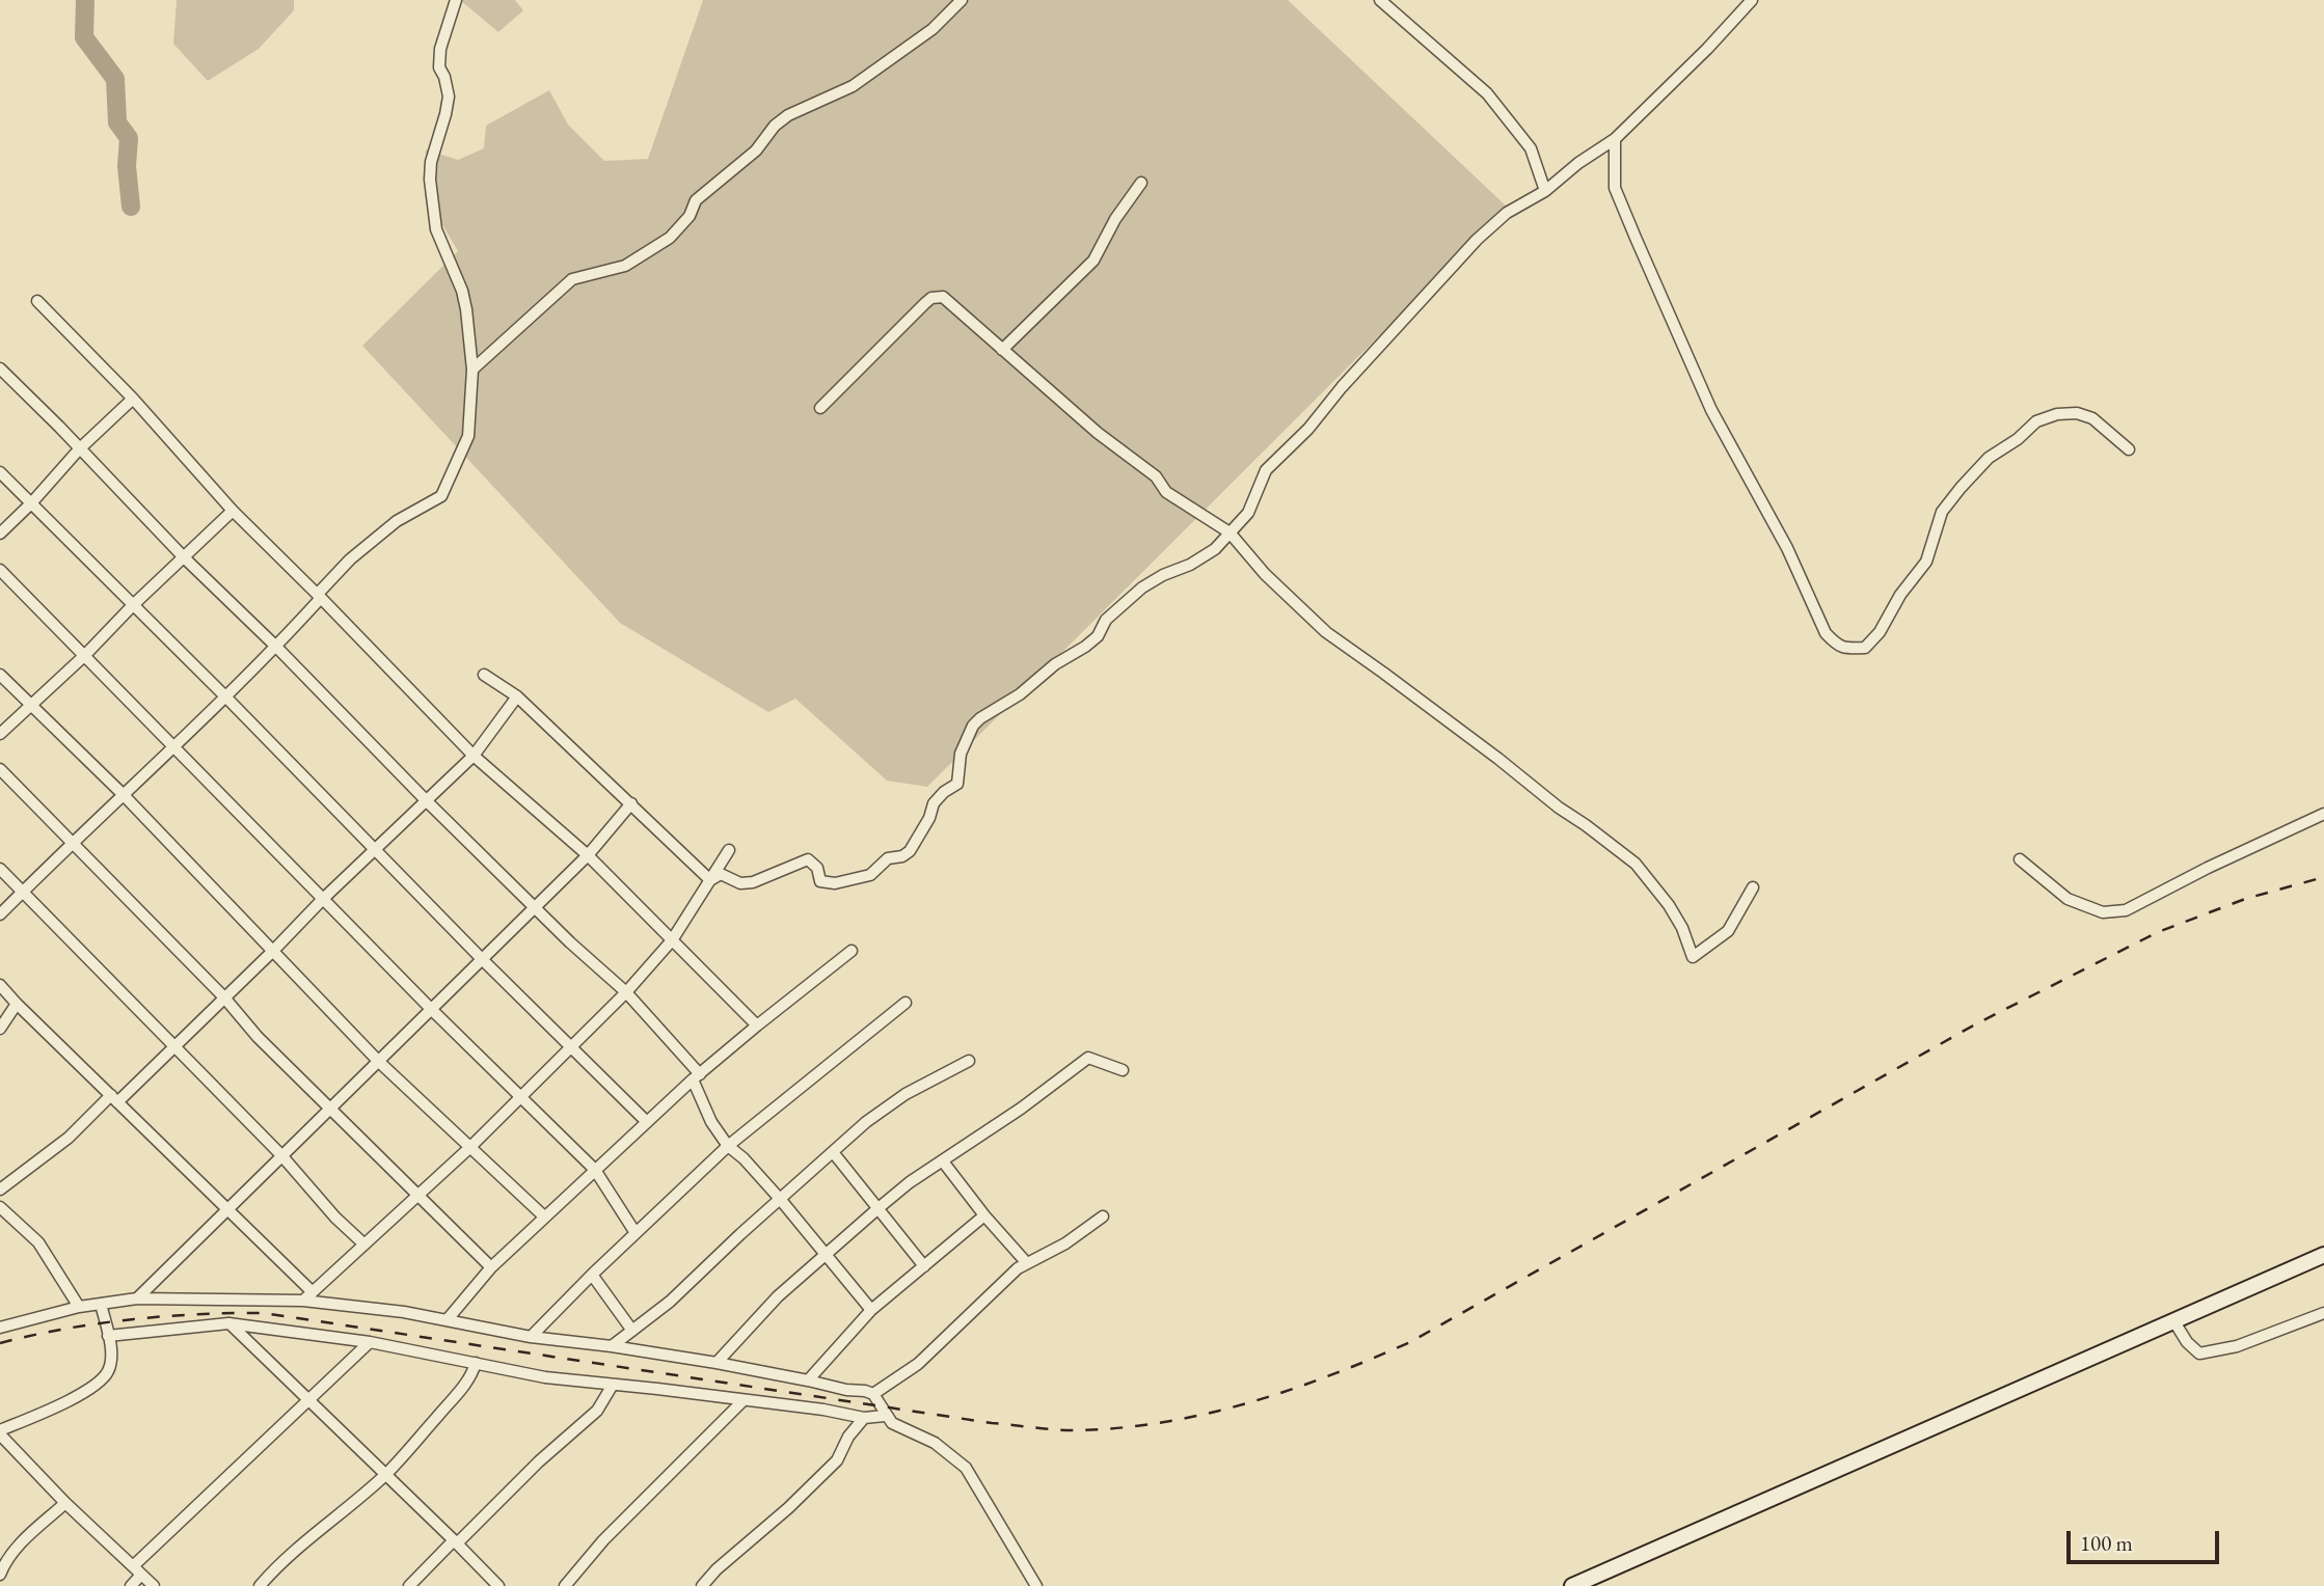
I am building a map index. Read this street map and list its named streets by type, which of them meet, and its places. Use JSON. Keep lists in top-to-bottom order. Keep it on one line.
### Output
{"scale_bar":"100 m"}
